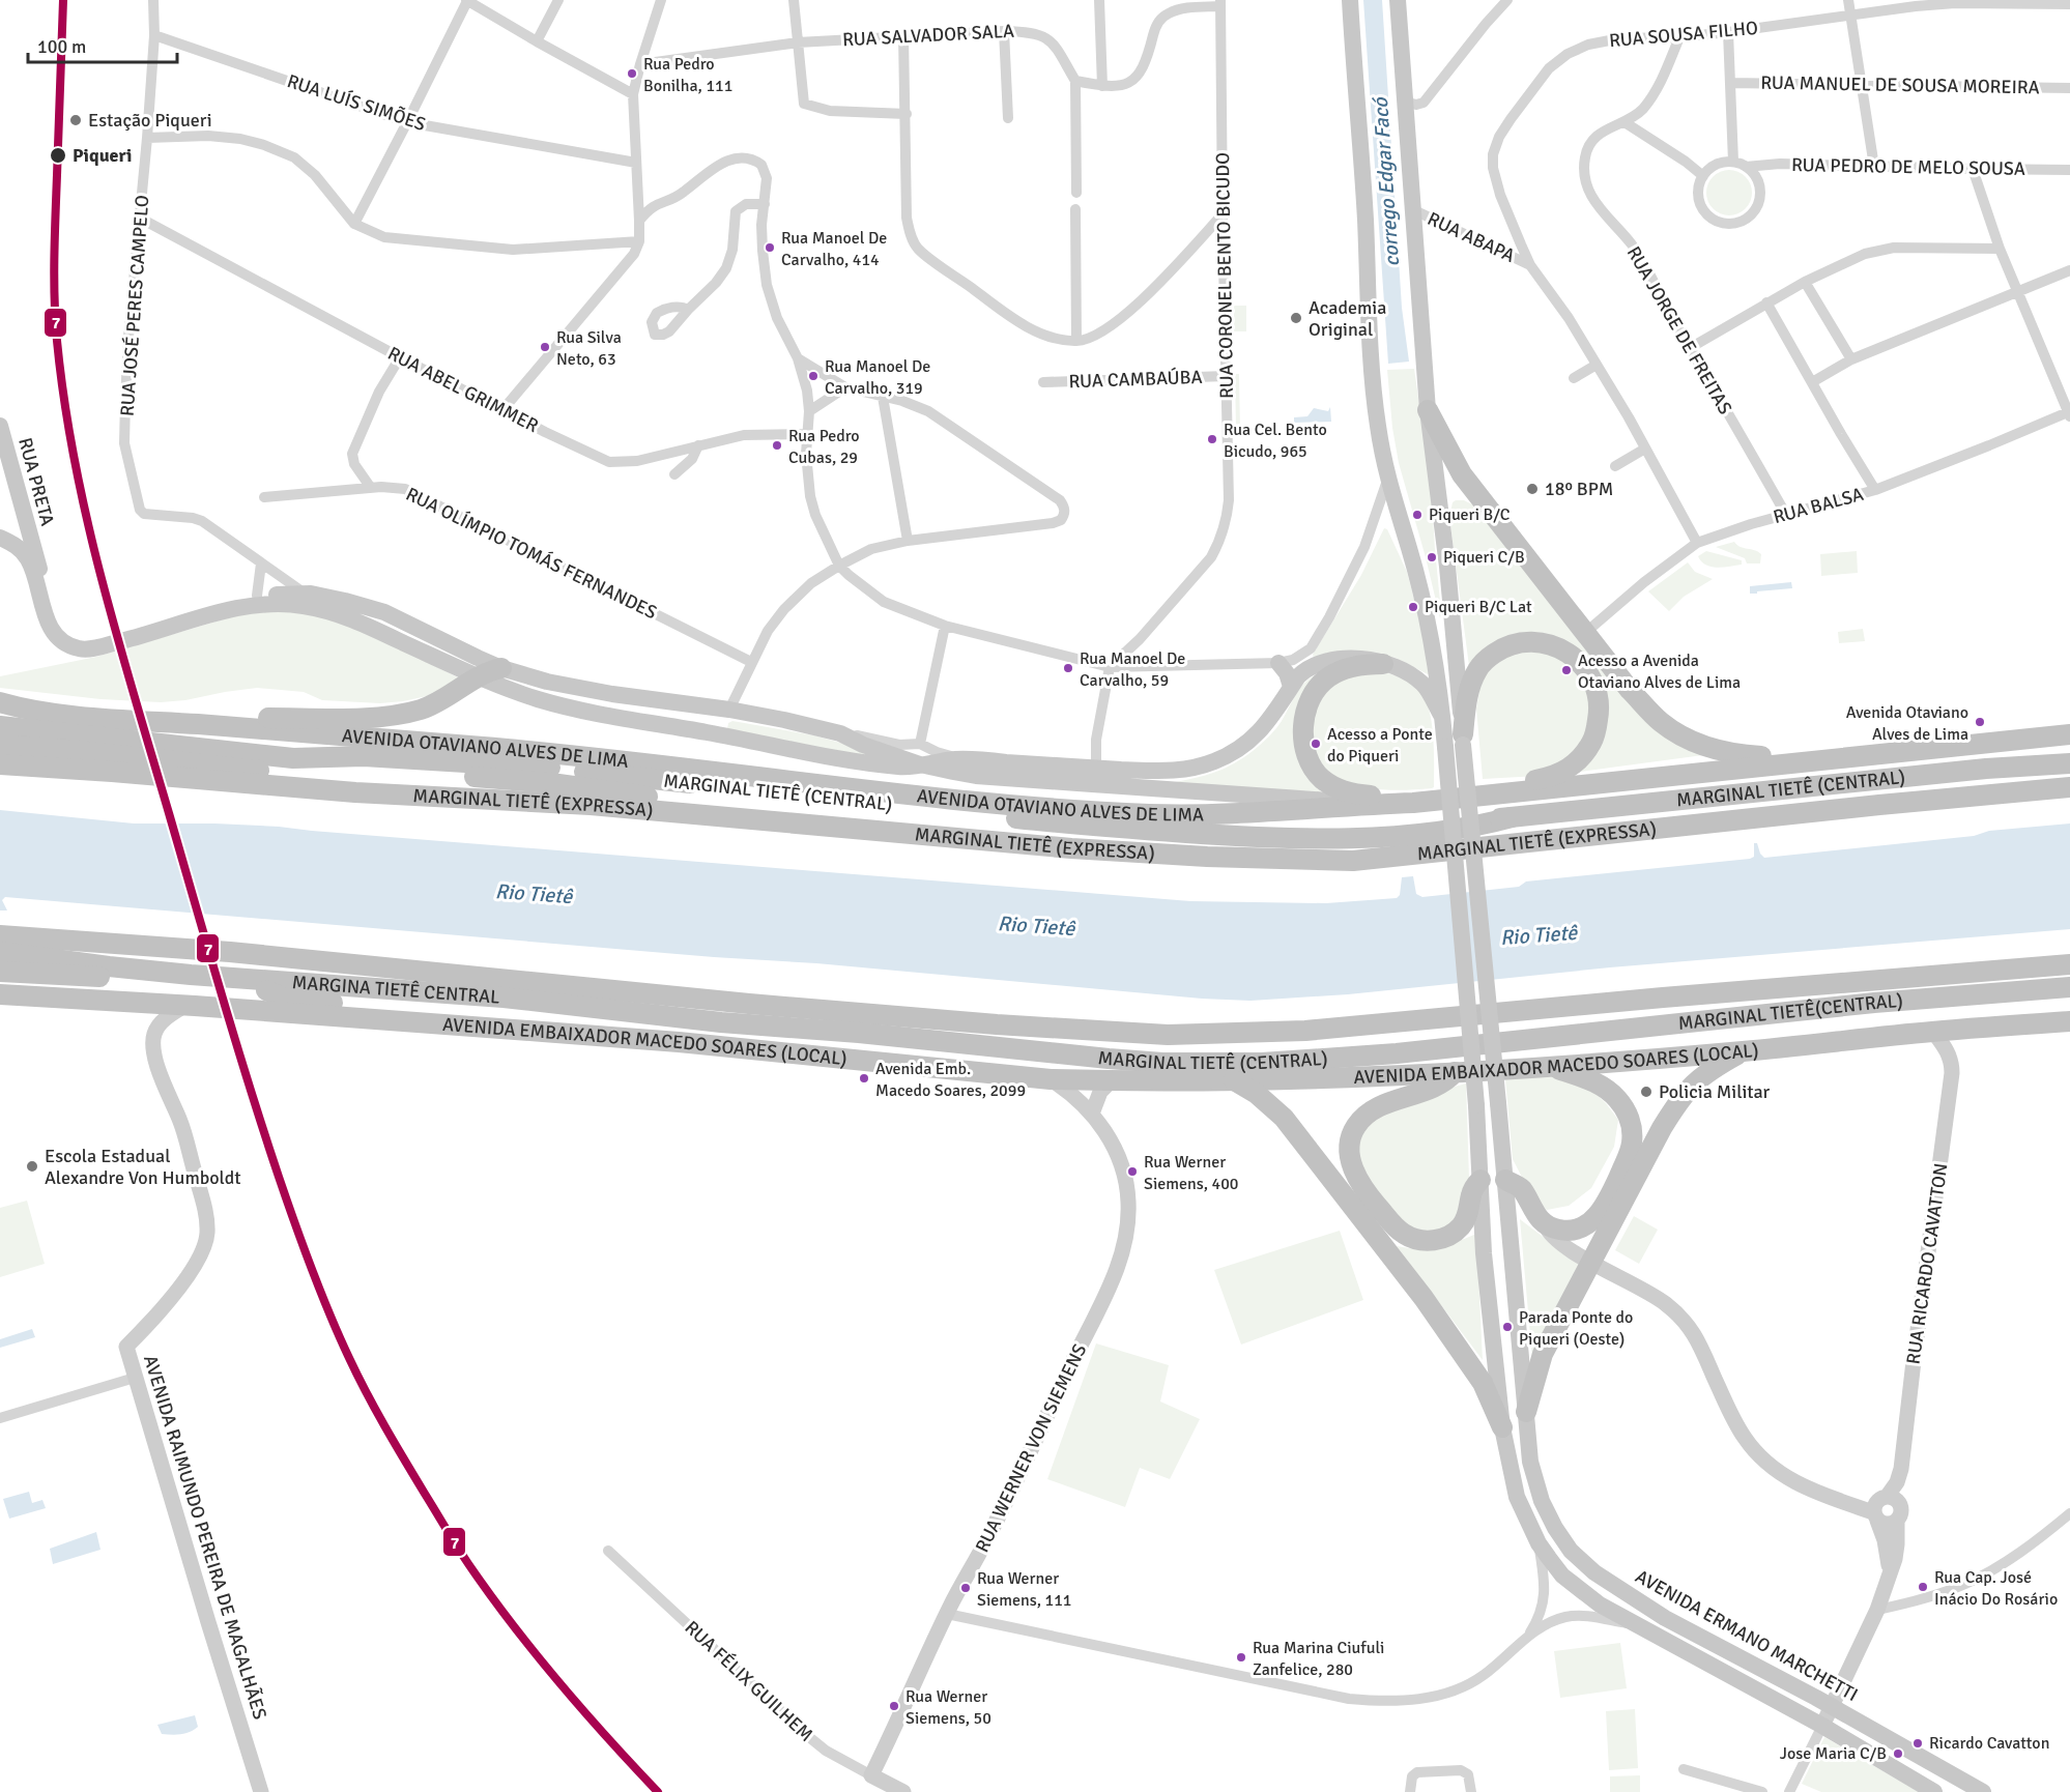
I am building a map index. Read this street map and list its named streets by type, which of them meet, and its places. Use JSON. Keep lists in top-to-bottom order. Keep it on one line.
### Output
{"streets":{"highway":["AVENIDA OTAVIANO ALVES DE LIMA","MARGINAL TIETÊ (CENTRAL)","MARGINAL TIETÊ (EXPRESSA)","MARGINA TIETÊ CENTRAL","MARGINAL TIETÊ(CENTRAL)","AVENIDA EMBAIXADOR MACEDO SOARES (LOCAL)"],"main road":["RUA PRETA","AVENIDA ERMANO MARCHETTI"],"street":["RUA SOUSA FILHO","RUA SALVADOR SALA","RUA MANUEL DE SOUSA MOREIRA","RUA LUÍS SIMÕES","RUA PEDRO DE MELO SOUSA","RUA ABAPA","RUA CORONEL BENTO BICUDO","RUA JOSÉ PERES CAMPELO","RUA JORGE DE FREITAS","RUA CAMBAÚBA","RUA ABEL GRIMMER","RUA BALSA","RUA OLÍMPIO TOMÁS FERNANDES","RUA RICARDO CAVATTON","RUA WERNER VON SIEMENS","AVENIDA RAIMUNDO PEREIRA DE MAGALHÃES","RUA FÉLIX GUILHEM"]},"crossings":[["RUA SOUSA FILHO","RUA ABAPA"],["RUA SOUSA FILHO","RUA JORGE DE FREITAS"],["RUA SOUSA FILHO","RUA BALSA"],["RUA LUÍS SIMÕES","RUA JOSÉ PERES CAMPELO"],["RUA ABAPA","AVENIDA ERMANO MARCHETTI"],["RUA CORONEL BENTO BICUDO","RUA CAMBAÚBA"],["RUA JOSÉ PERES CAMPELO","RUA ABEL GRIMMER"],["RUA JORGE DE FREITAS","RUA BALSA"],["MARGINAL TIETÊ (CENTRAL)","MARGINA TIETÊ CENTRAL"],["MARGINAL TIETÊ (CENTRAL)","MARGINAL TIETÊ(CENTRAL)"],["AVENIDA EMBAIXADOR MACEDO SOARES (LOCAL)","RUA RICARDO CAVATTON"],["AVENIDA EMBAIXADOR MACEDO SOARES (LOCAL)","RUA WERNER VON SIEMENS"],["AVENIDA EMBAIXADOR MACEDO SOARES (LOCAL)","AVENIDA RAIMUNDO PEREIRA DE MAGALHÃES"],["RUA WERNER VON SIEMENS","RUA FÉLIX GUILHEM"]],"water":["corrego Edgar Facó","Rio Tietê"],"places":["Rua Pedro Bonilha, 111","Estação Piqueri","Piqueri","Rua Manoel De Carvalho, 414","Academia Original","Rua Silva Neto, 63","Rua Manoel De Carvalho, 319","Rua Cel. Bento Bicudo, 965","Rua Pedro Cubas, 29","18º BPM","Piqueri B/C","Piqueri C/B","Piqueri B/C Lat","Rua Manoel De Carvalho, 59","Acesso a Avenida Otaviano Alves de Lima","Avenida Otaviano Alves de Lima","Acesso a Ponte do Piqueri","Avenida Emb. Macedo Soares, 2099","Policia Militar","Escola Estadual Alexandre Von Humboldt","Rua Werner Siemens, 400","Parada Ponte do Piqueri (Oeste)","Rua Cap. José Inácio Do Rosário","Rua Werner Siemens, 111","Rua Marina Ciufuli Zanfelice, 280","Rua Werner Siemens, 50","Ricardo Cavatton","Jose Maria C/B"],"lines":["transit line 7"],"scale_bar":"100 m"}
